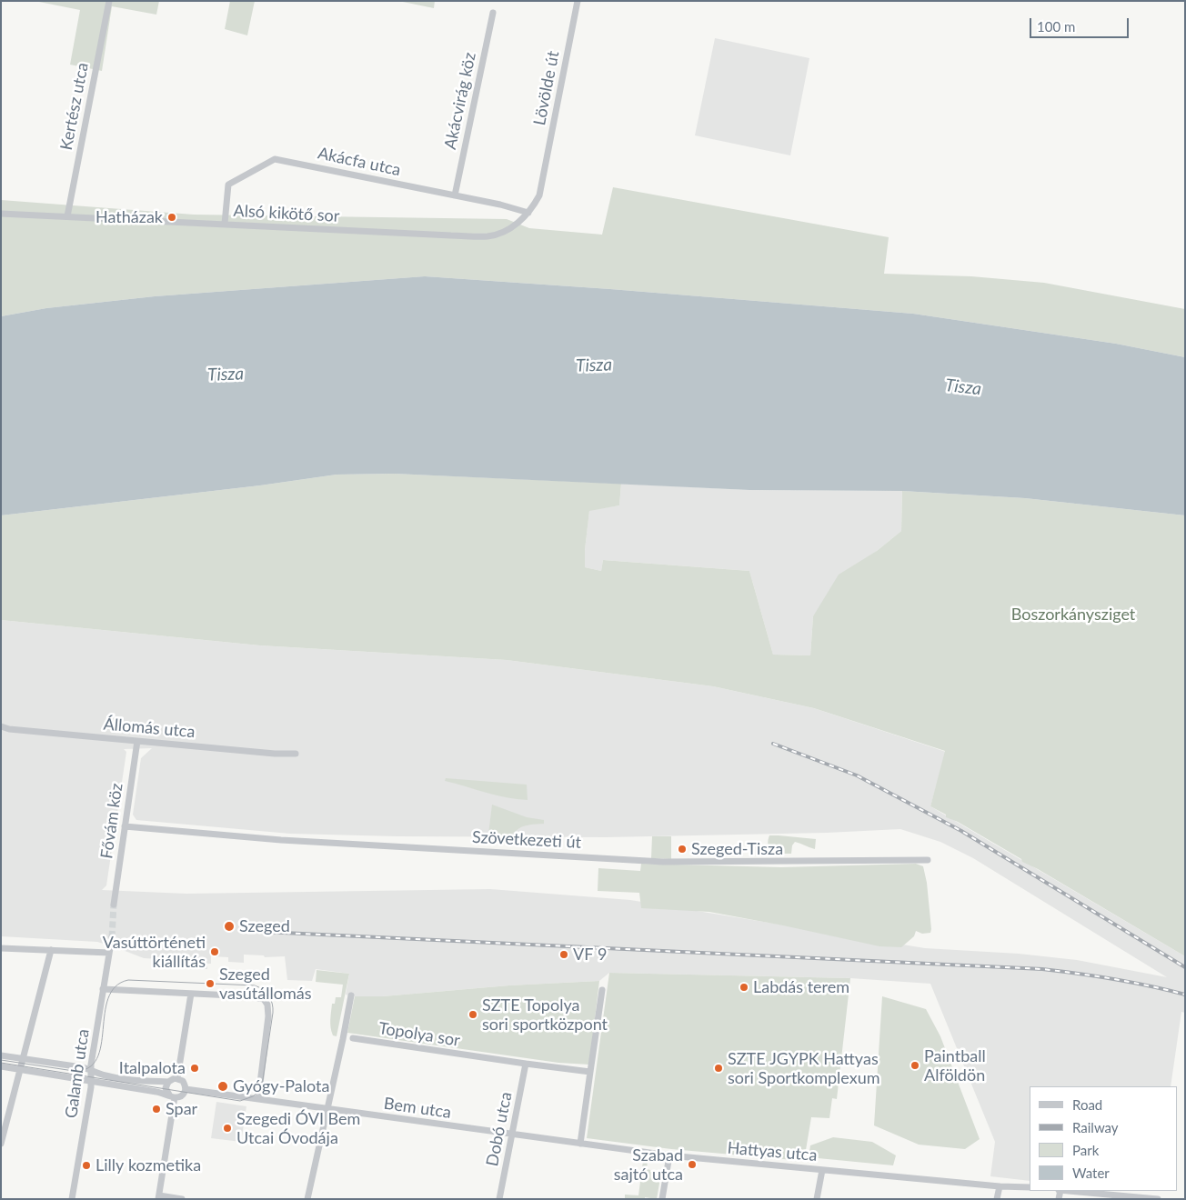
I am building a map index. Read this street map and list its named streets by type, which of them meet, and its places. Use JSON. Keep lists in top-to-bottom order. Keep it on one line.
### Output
{"streets":{"street":["Lövölde út","Akácvirág köz","Kertész utca","Akácfa utca","Alsó kikötő sor","Állomás utca","Fővám köz","Szövetkezeti út","Topolya sor","Galamb utca","Bem utca","Dobó utca","Hattyas utca"]},"crossings":[["Lövölde út","Alsó kikötő sor"],["Akácvirág köz","Akácfa utca"],["Kertész utca","Alsó kikötő sor"],["Akácfa utca","Alsó kikötő sor"],["Állomás utca","Fővám köz"],["Fővám köz","Szövetkezeti út"],["Topolya sor","Dobó utca"],["Bem utca","Dobó utca"],["Bem utca","Hattyas utca"],["Dobó utca","Hattyas utca"]],"water":["Tisza"],"parks":["Boszorkánysziget"],"places":["Hatházak","Szeged-Tisza","Szeged","Vasúttörténeti kiállítás","VF 9","Szeged vasútállomás","Labdás terem","SZTE Topolya sori sportközpont","Paintball Alföldön","Italpalota","SZTE JGYPK Hattyas sori Sportkomplexum","Gyógy-Palota","Spar","Szegedi ÓVI Bem Utcai Óvodája","Szabad sajtó utca","Lilly kozmetika"],"legend":["Road","Railway","Park","Water"],"scale_bar":"100 m"}
